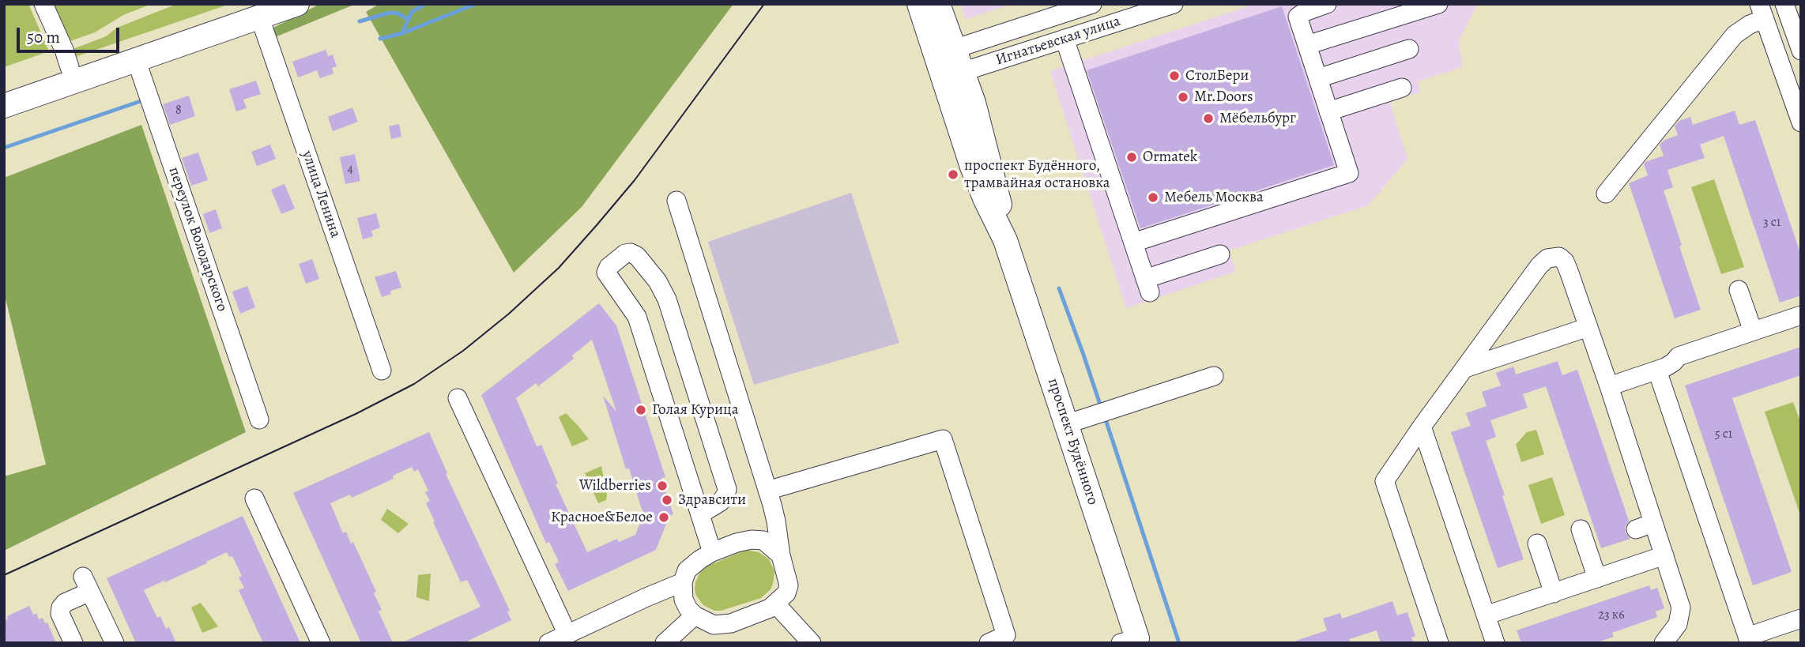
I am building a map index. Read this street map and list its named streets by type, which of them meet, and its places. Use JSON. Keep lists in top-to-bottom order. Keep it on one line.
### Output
{"streets":{"main road":["проспект Будённого"],"street":["Игнатьевская улица","улица Ленина","переулок Володарского"]},"crossings":[["Игнатьевская улица","проспект Будённого"]],"places":["СтолБери","Mr.Doors","Мёбельбург","Ormatek","проспект Будённого, трамвайная остановка","Мебель Москва","Голая Курица","Wildberries","Здравсити","Красное&Белое"],"house_numbers":["8","4","3 с1","5 с1","23 к6"],"scale_bar":"50 m"}
